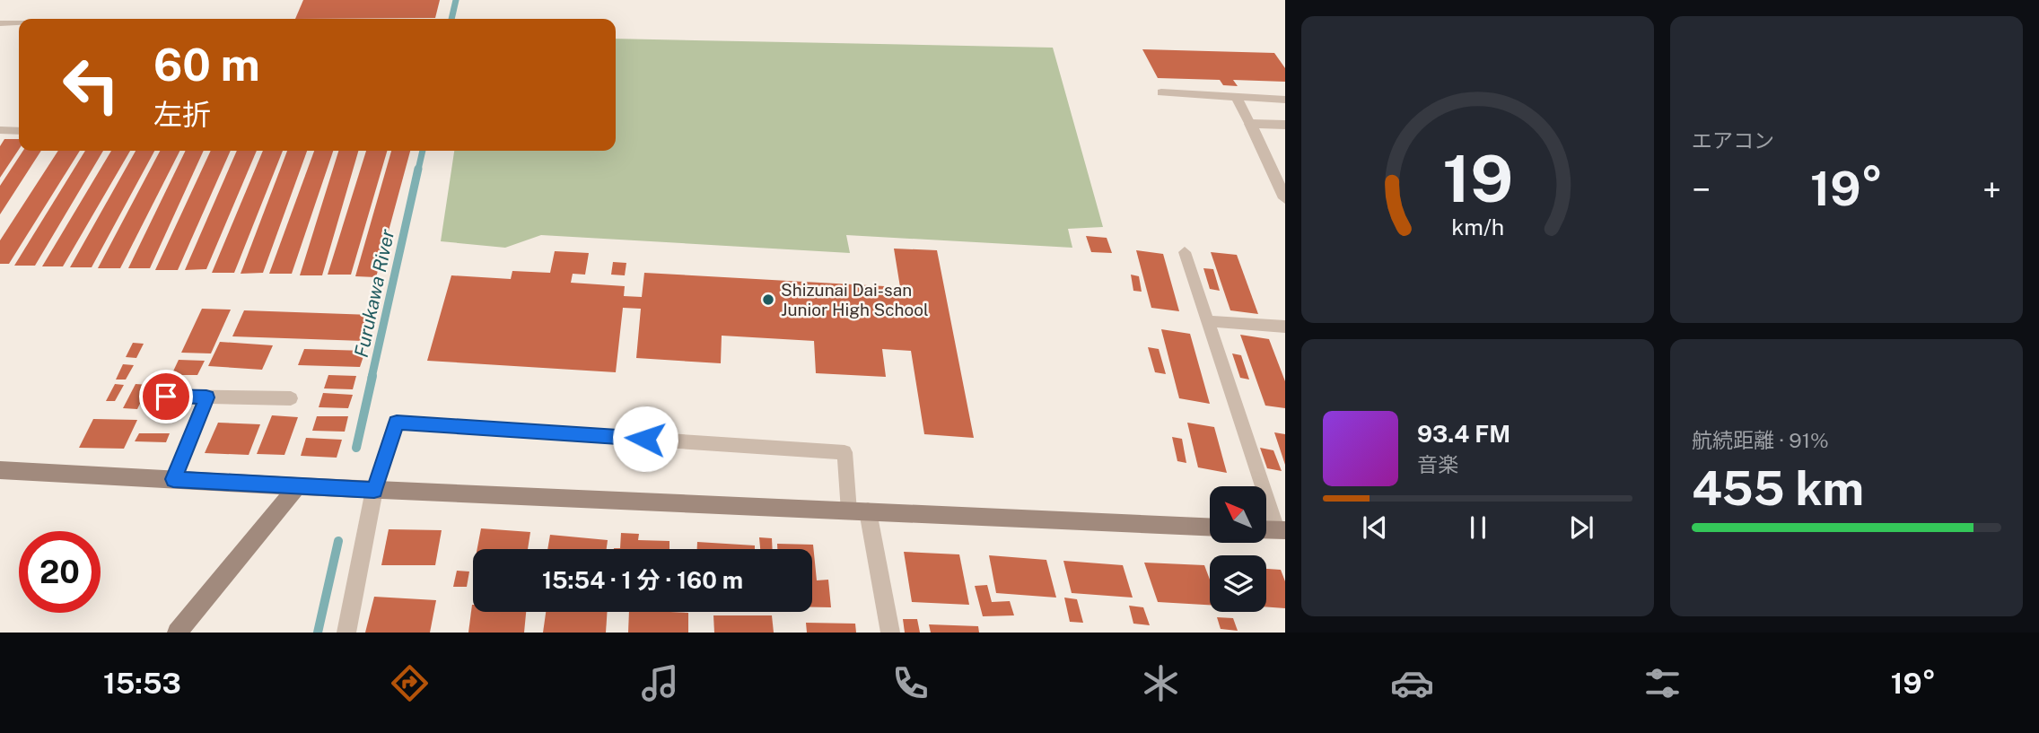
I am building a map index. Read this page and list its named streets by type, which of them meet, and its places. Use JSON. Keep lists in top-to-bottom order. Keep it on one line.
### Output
{"water":["Furukawa River"],"places":["Shizunai Dai-san Junior High School"],"north":"top left","page":{"tile":["エアコン",["航続距離 · 91%","455 km"]],"turn":["60 m","左折"],"heat":["−","19°","+"],"song":["93.4 FM","音楽"],"limit":"20","trip":"15:54 · 1 分 · 160 m","tabs":["15:53","19°"],"gauge":["19","km/h"]}}
